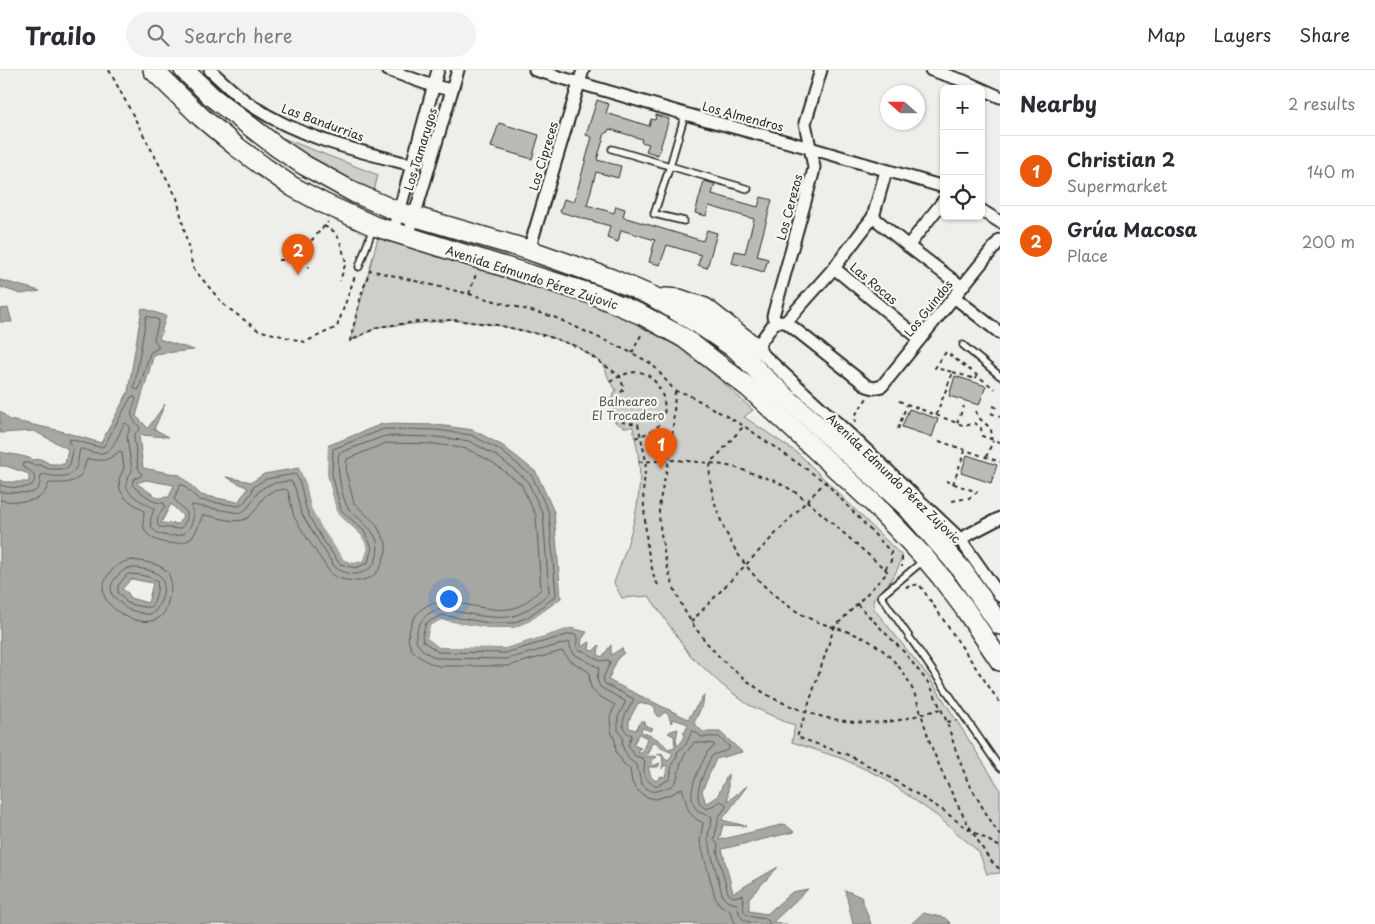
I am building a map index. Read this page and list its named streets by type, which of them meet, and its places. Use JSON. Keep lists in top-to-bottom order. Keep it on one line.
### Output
{"streets":{"highway":["Avenida Edmundo Pérez Zujovic"],"street":["Los Almendros","Las Bandurrias","Los Tamarugos","Los Cipreces","Los Cerezos","Las Rocas","Los Guindos"]},"crossings":[["Los Almendros","Los Cipreces"],["Los Almendros","Los Cerezos"],["Las Bandurrias","Los Tamarugos"],["Los Tamarugos","Avenida Edmundo Pérez Zujovic"],["Los Cipreces","Avenida Edmundo Pérez Zujovic"],["Los Cerezos","Avenida Edmundo Pérez Zujovic"],["Los Cerezos","Las Rocas"],["Las Rocas","Los Guindos"]],"parks":["Balneareo El Trocadero"],"north":"left","page":{"header":"Trailo","search":"Search here","nav":["Map","Layers","Share"],"heading":["Nearby","2 results"],"map_buttons":["+","−"],"list":[{"mark":"1","name":"Christian 2","note":"Supermarket","value":"140 m"},{"mark":"2","name":"Grúa Macosa","note":"Place","value":"200 m"}],"pins":["2","1"]}}
